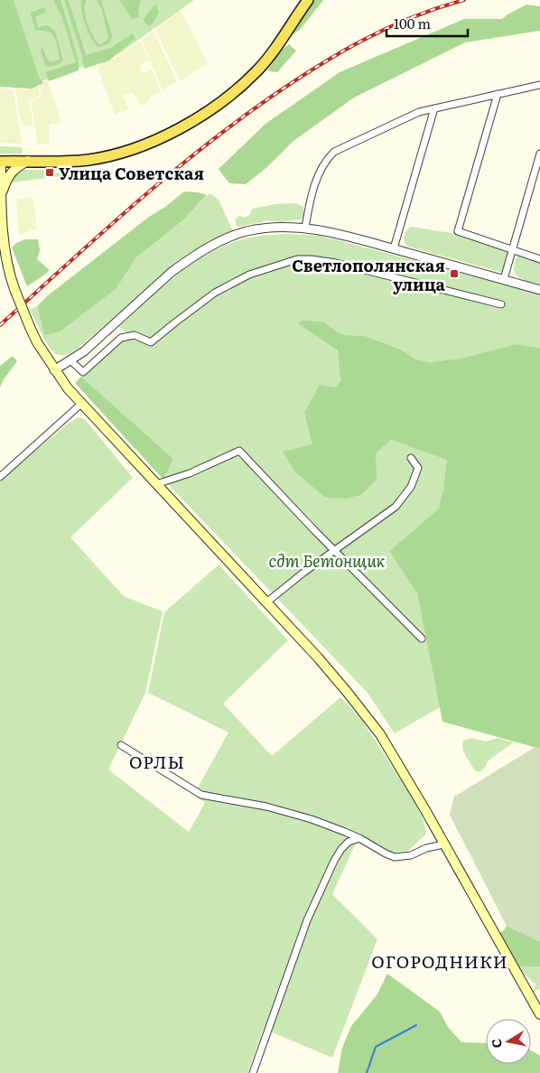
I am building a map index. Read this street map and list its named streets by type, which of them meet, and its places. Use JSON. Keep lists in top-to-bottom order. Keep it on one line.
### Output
{"districts":["ОРЛЫ","ОГОРОДНИКИ"],"parks":["сдт Бетонщик"],"places":{"transit":["Улица Советская","Светлополянская улица"]},"scale_bar":"100 m","north":"left"}
